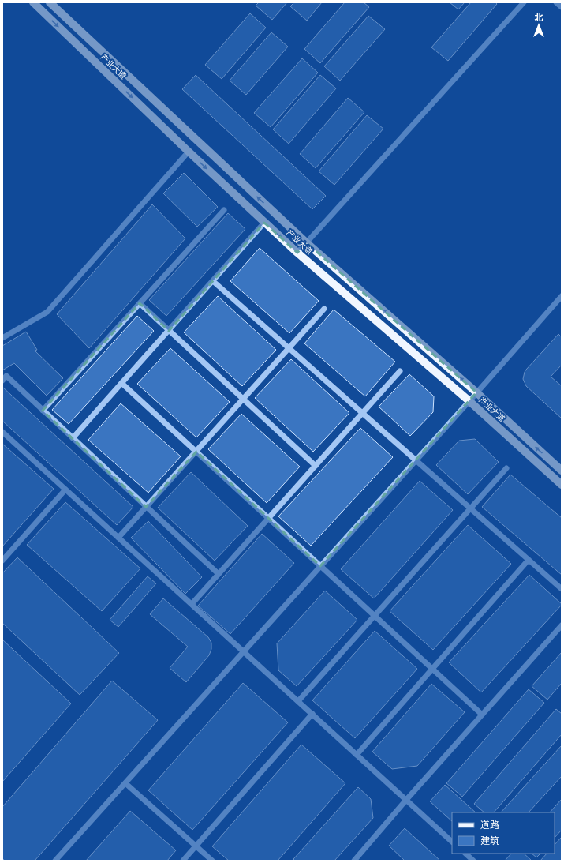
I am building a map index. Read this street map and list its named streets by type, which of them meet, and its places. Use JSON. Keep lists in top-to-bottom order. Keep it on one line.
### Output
{"streets":{"main road":["产业大道"]},"legend":["道路","建筑"],"north":"top"}
